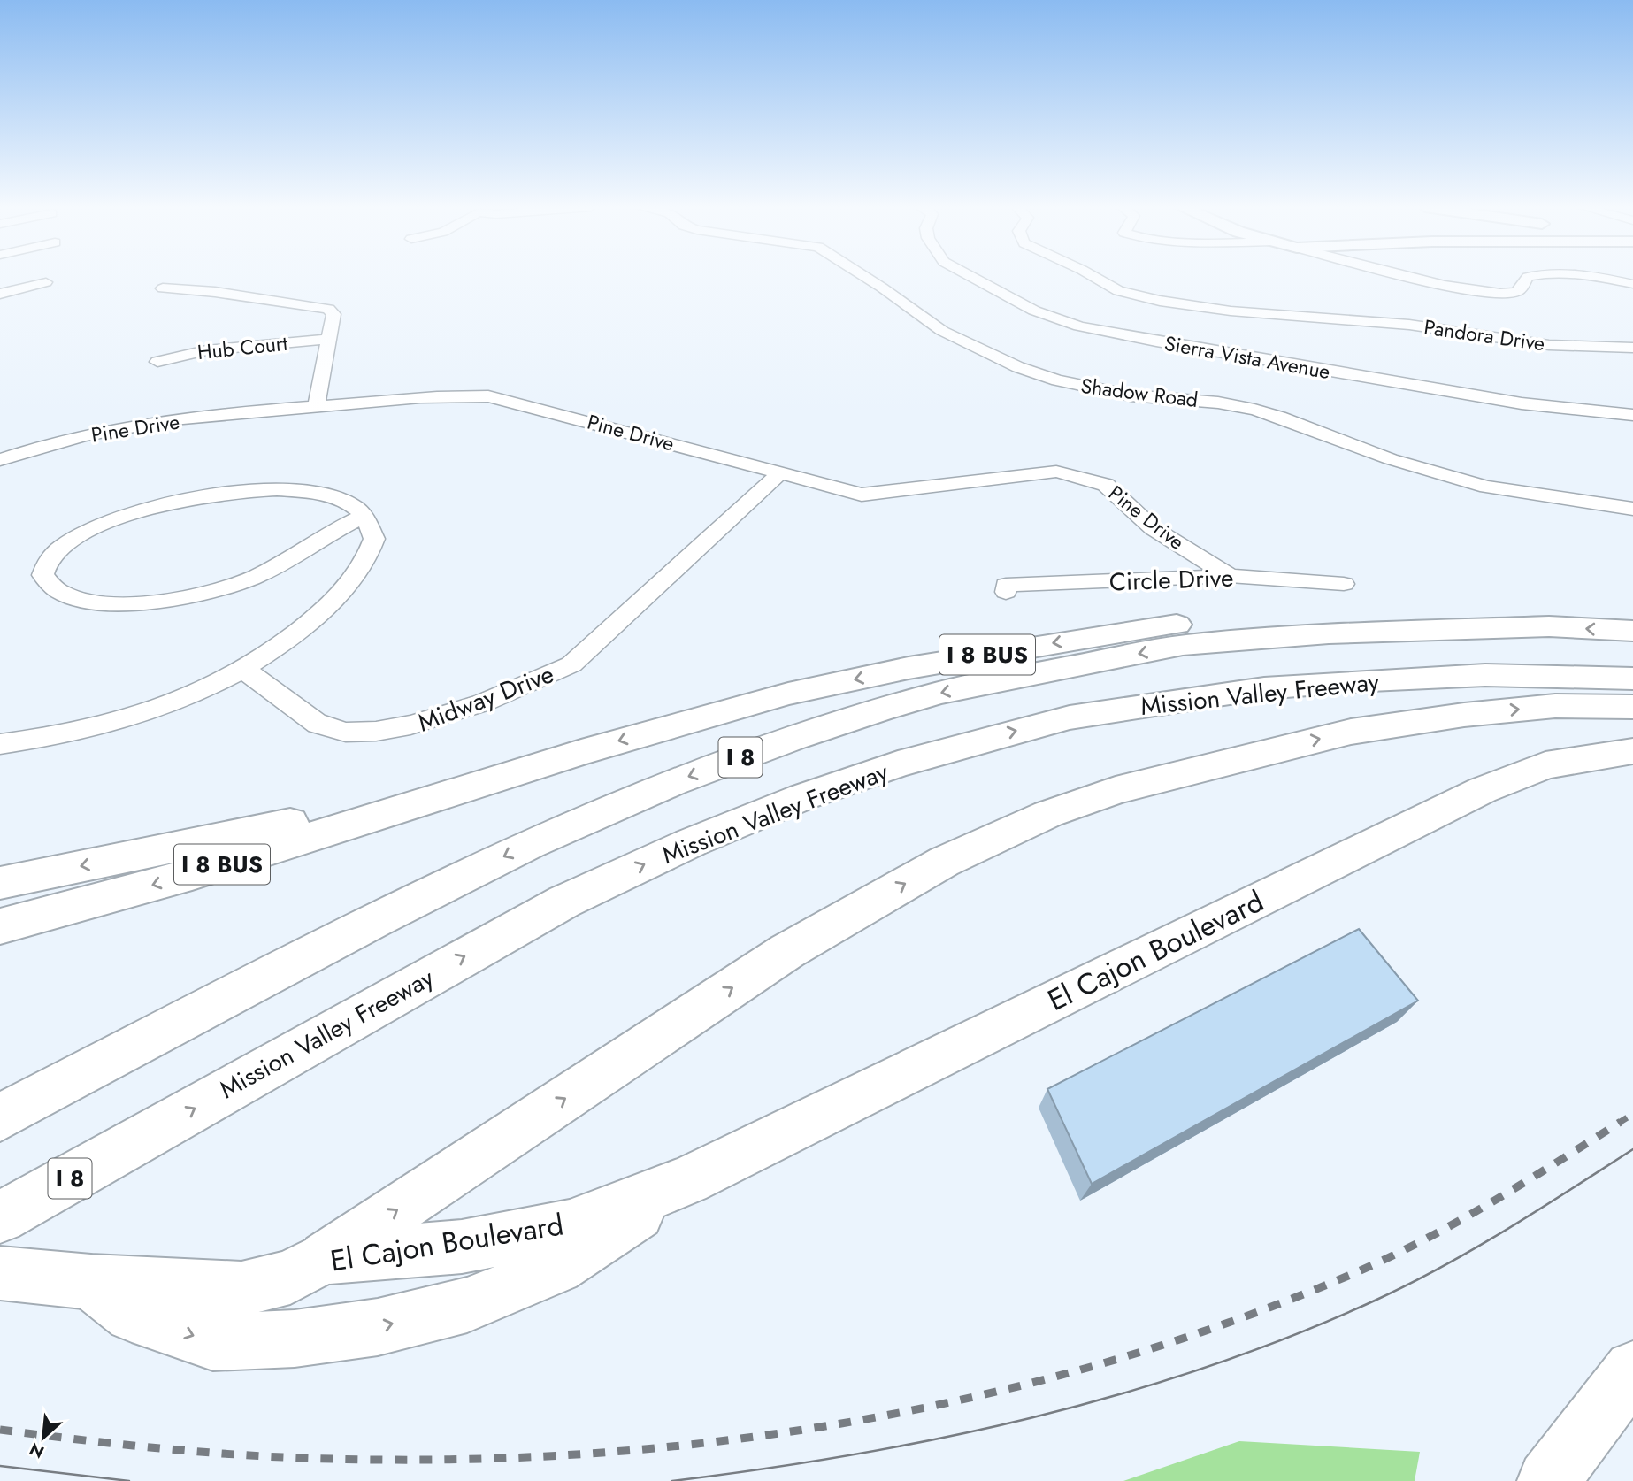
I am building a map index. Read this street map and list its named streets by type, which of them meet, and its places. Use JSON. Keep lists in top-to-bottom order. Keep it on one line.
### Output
{"streets":{"main road":["I 8 BUS","Mission Valley Freeway","I 8","El Cajon Boulevard"],"street":["Pandora Drive","Hub Court","Sierra Vista Avenue","Shadow Road","Pine Drive","Circle Drive","Midway Drive"]},"crossings":[["Pine Drive","Circle Drive"],["Pine Drive","Midway Drive"],["I 8 BUS","Mission Valley Freeway"]],"north":"bottom left"}
